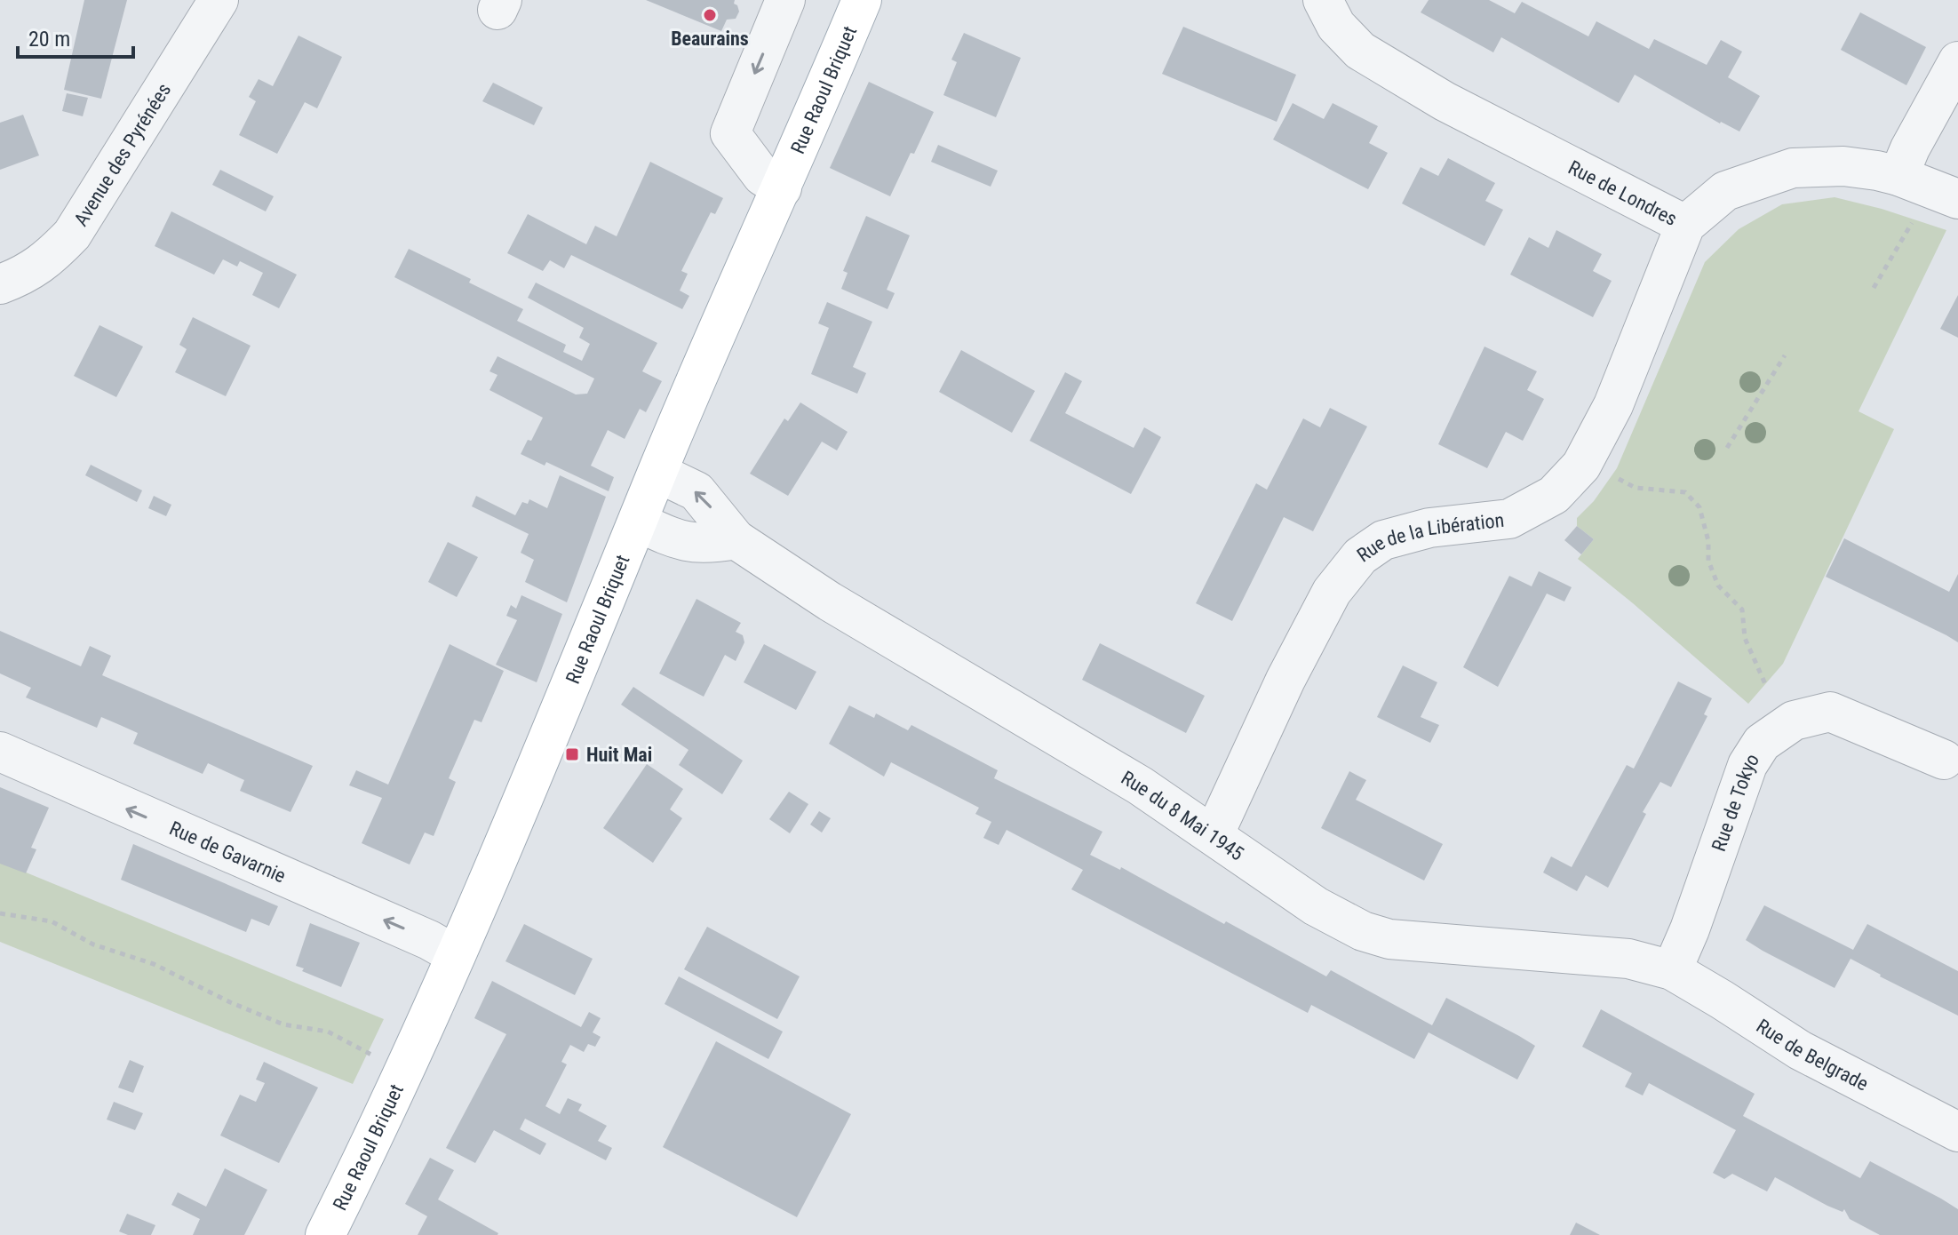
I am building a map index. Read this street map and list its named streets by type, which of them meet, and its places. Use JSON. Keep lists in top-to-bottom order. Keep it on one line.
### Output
{"streets":{"main road":["Rue Raoul Briquet"],"street":["Avenue des Pyrénées","Rue de Londres","Rue de la Libération","Rue de Tokyo","Rue du 8 Mai 1945","Rue de Gavarnie","Rue de Belgrade"]},"crossings":[["Rue Raoul Briquet","Rue du 8 Mai 1945"],["Rue Raoul Briquet","Rue de Gavarnie"],["Rue de Londres","Rue de la Libération"],["Rue de la Libération","Rue du 8 Mai 1945"],["Rue de Tokyo","Rue du 8 Mai 1945"],["Rue de Tokyo","Rue de Belgrade"],["Rue du 8 Mai 1945","Rue de Belgrade"]],"one_way":["Rue de Gavarnie"],"places":{"other":["Beaurains"],"transit":["Huit Mai"]},"scale_bar":"20 m"}
